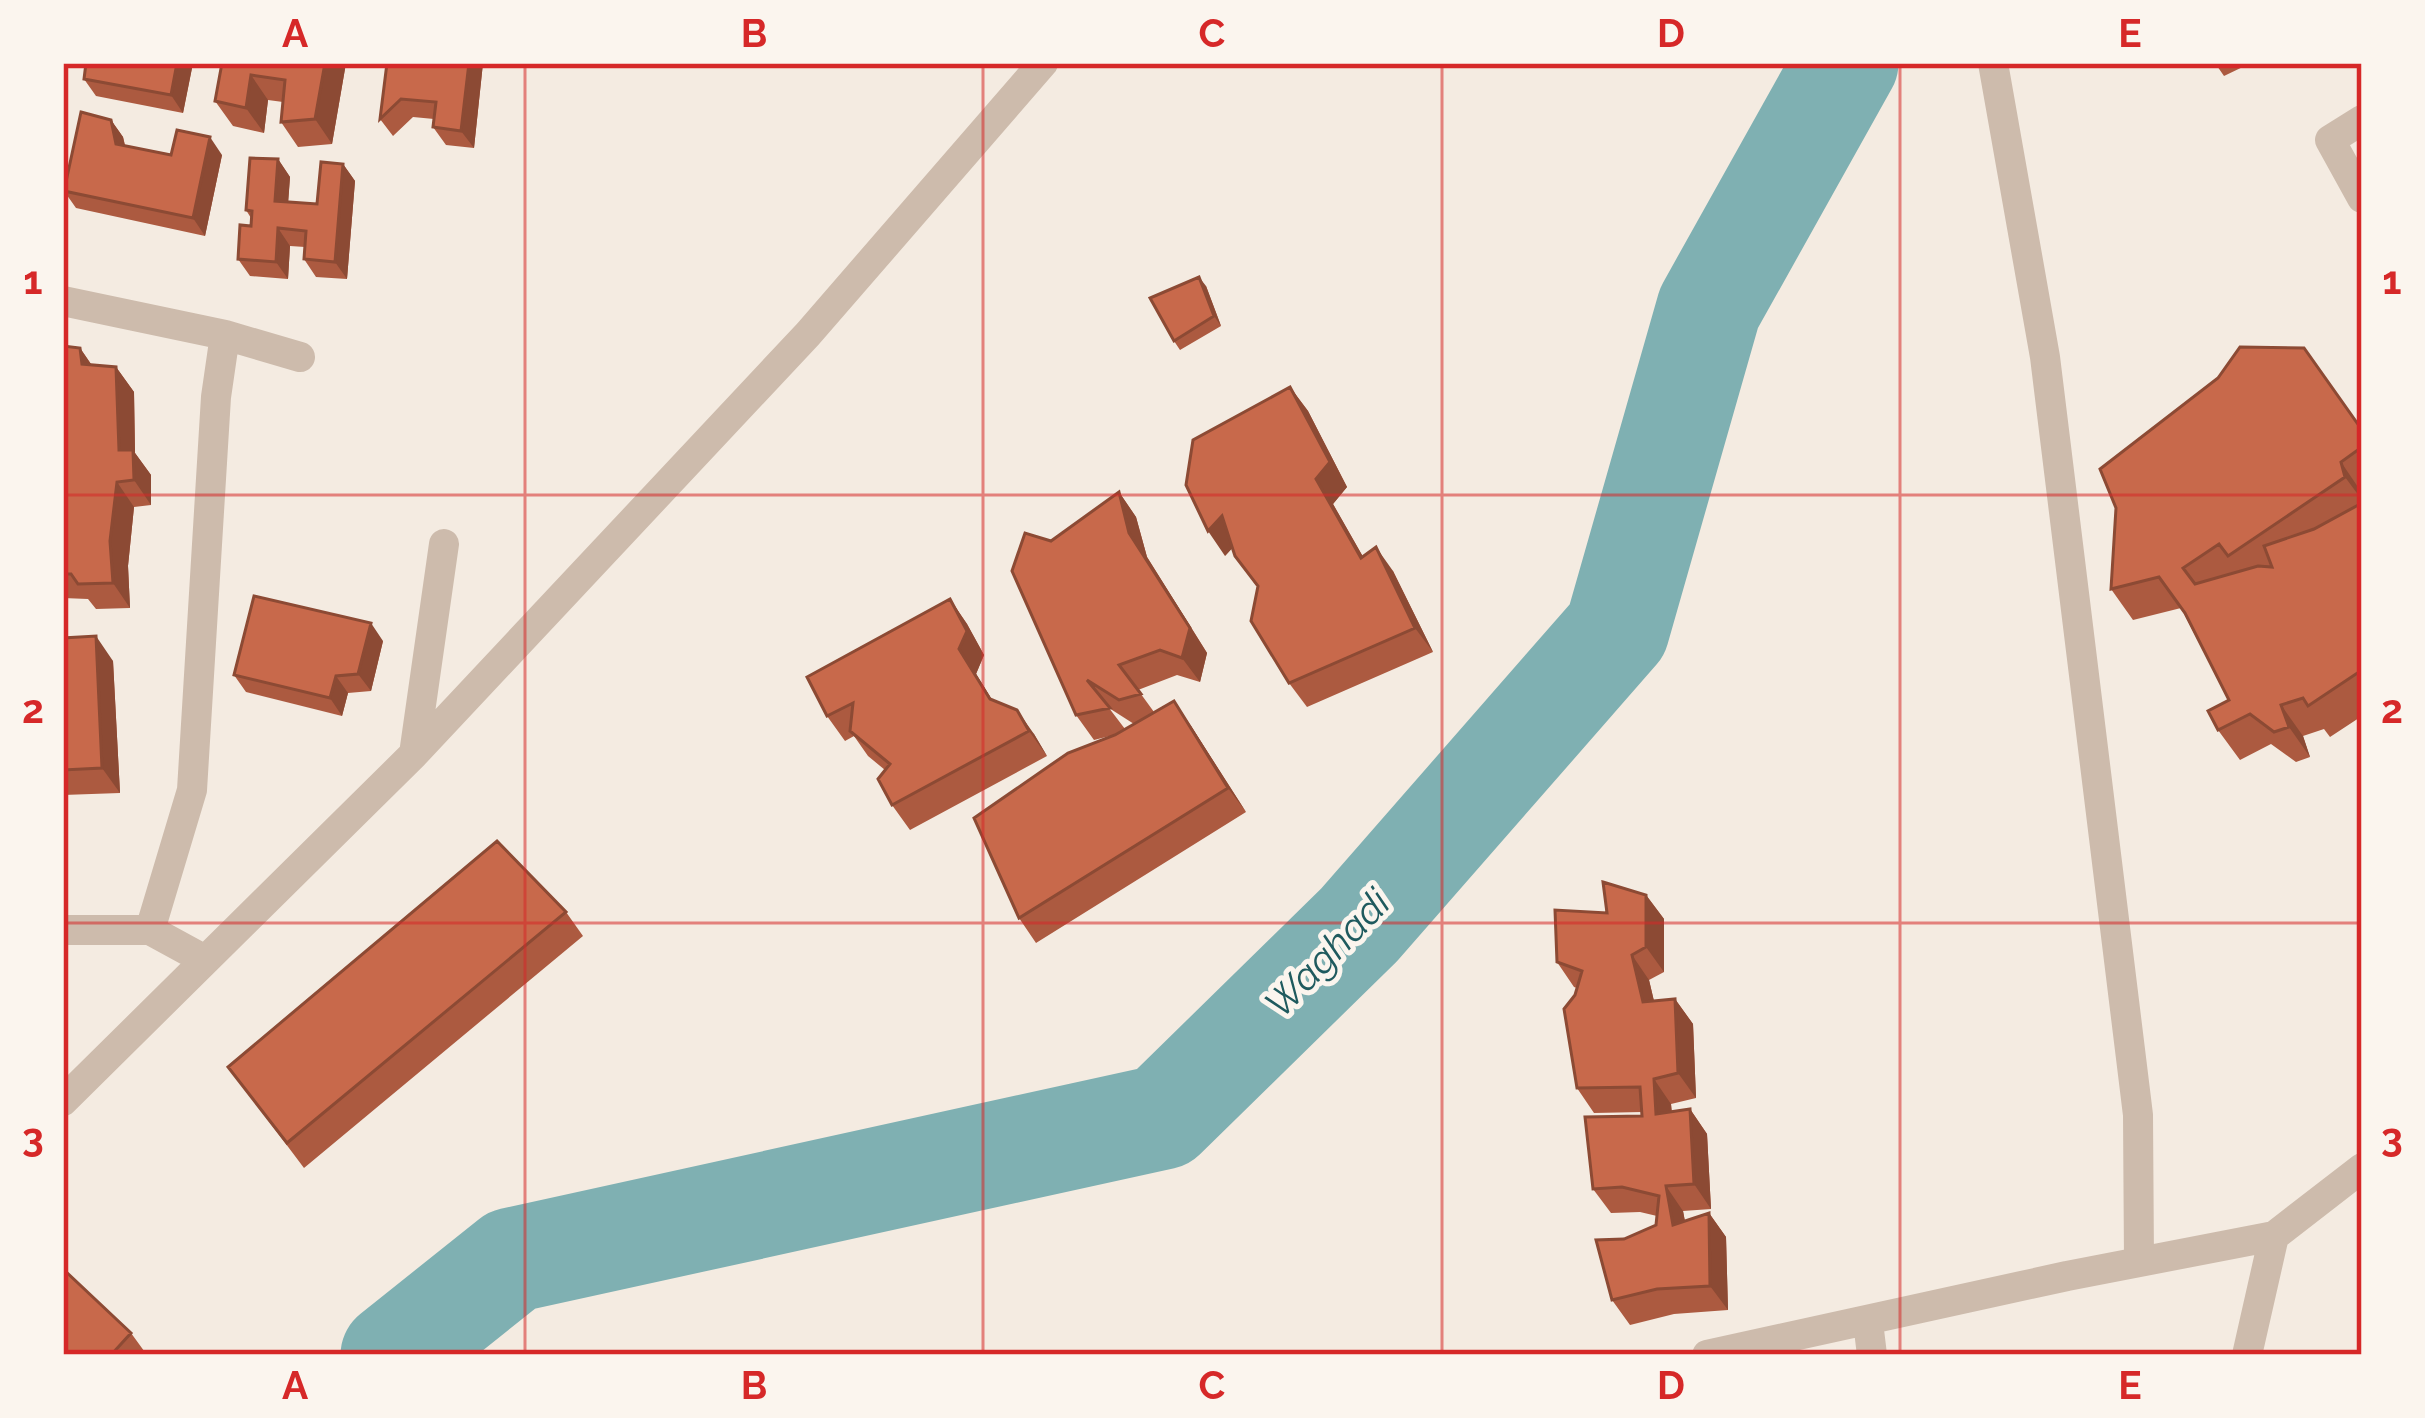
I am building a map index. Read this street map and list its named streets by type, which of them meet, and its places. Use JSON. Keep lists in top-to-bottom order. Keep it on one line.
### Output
{"water":["Waghadi"],"grid":{"columns":["A","B","C","D","E"],"rows":["1","2","3"]}}
